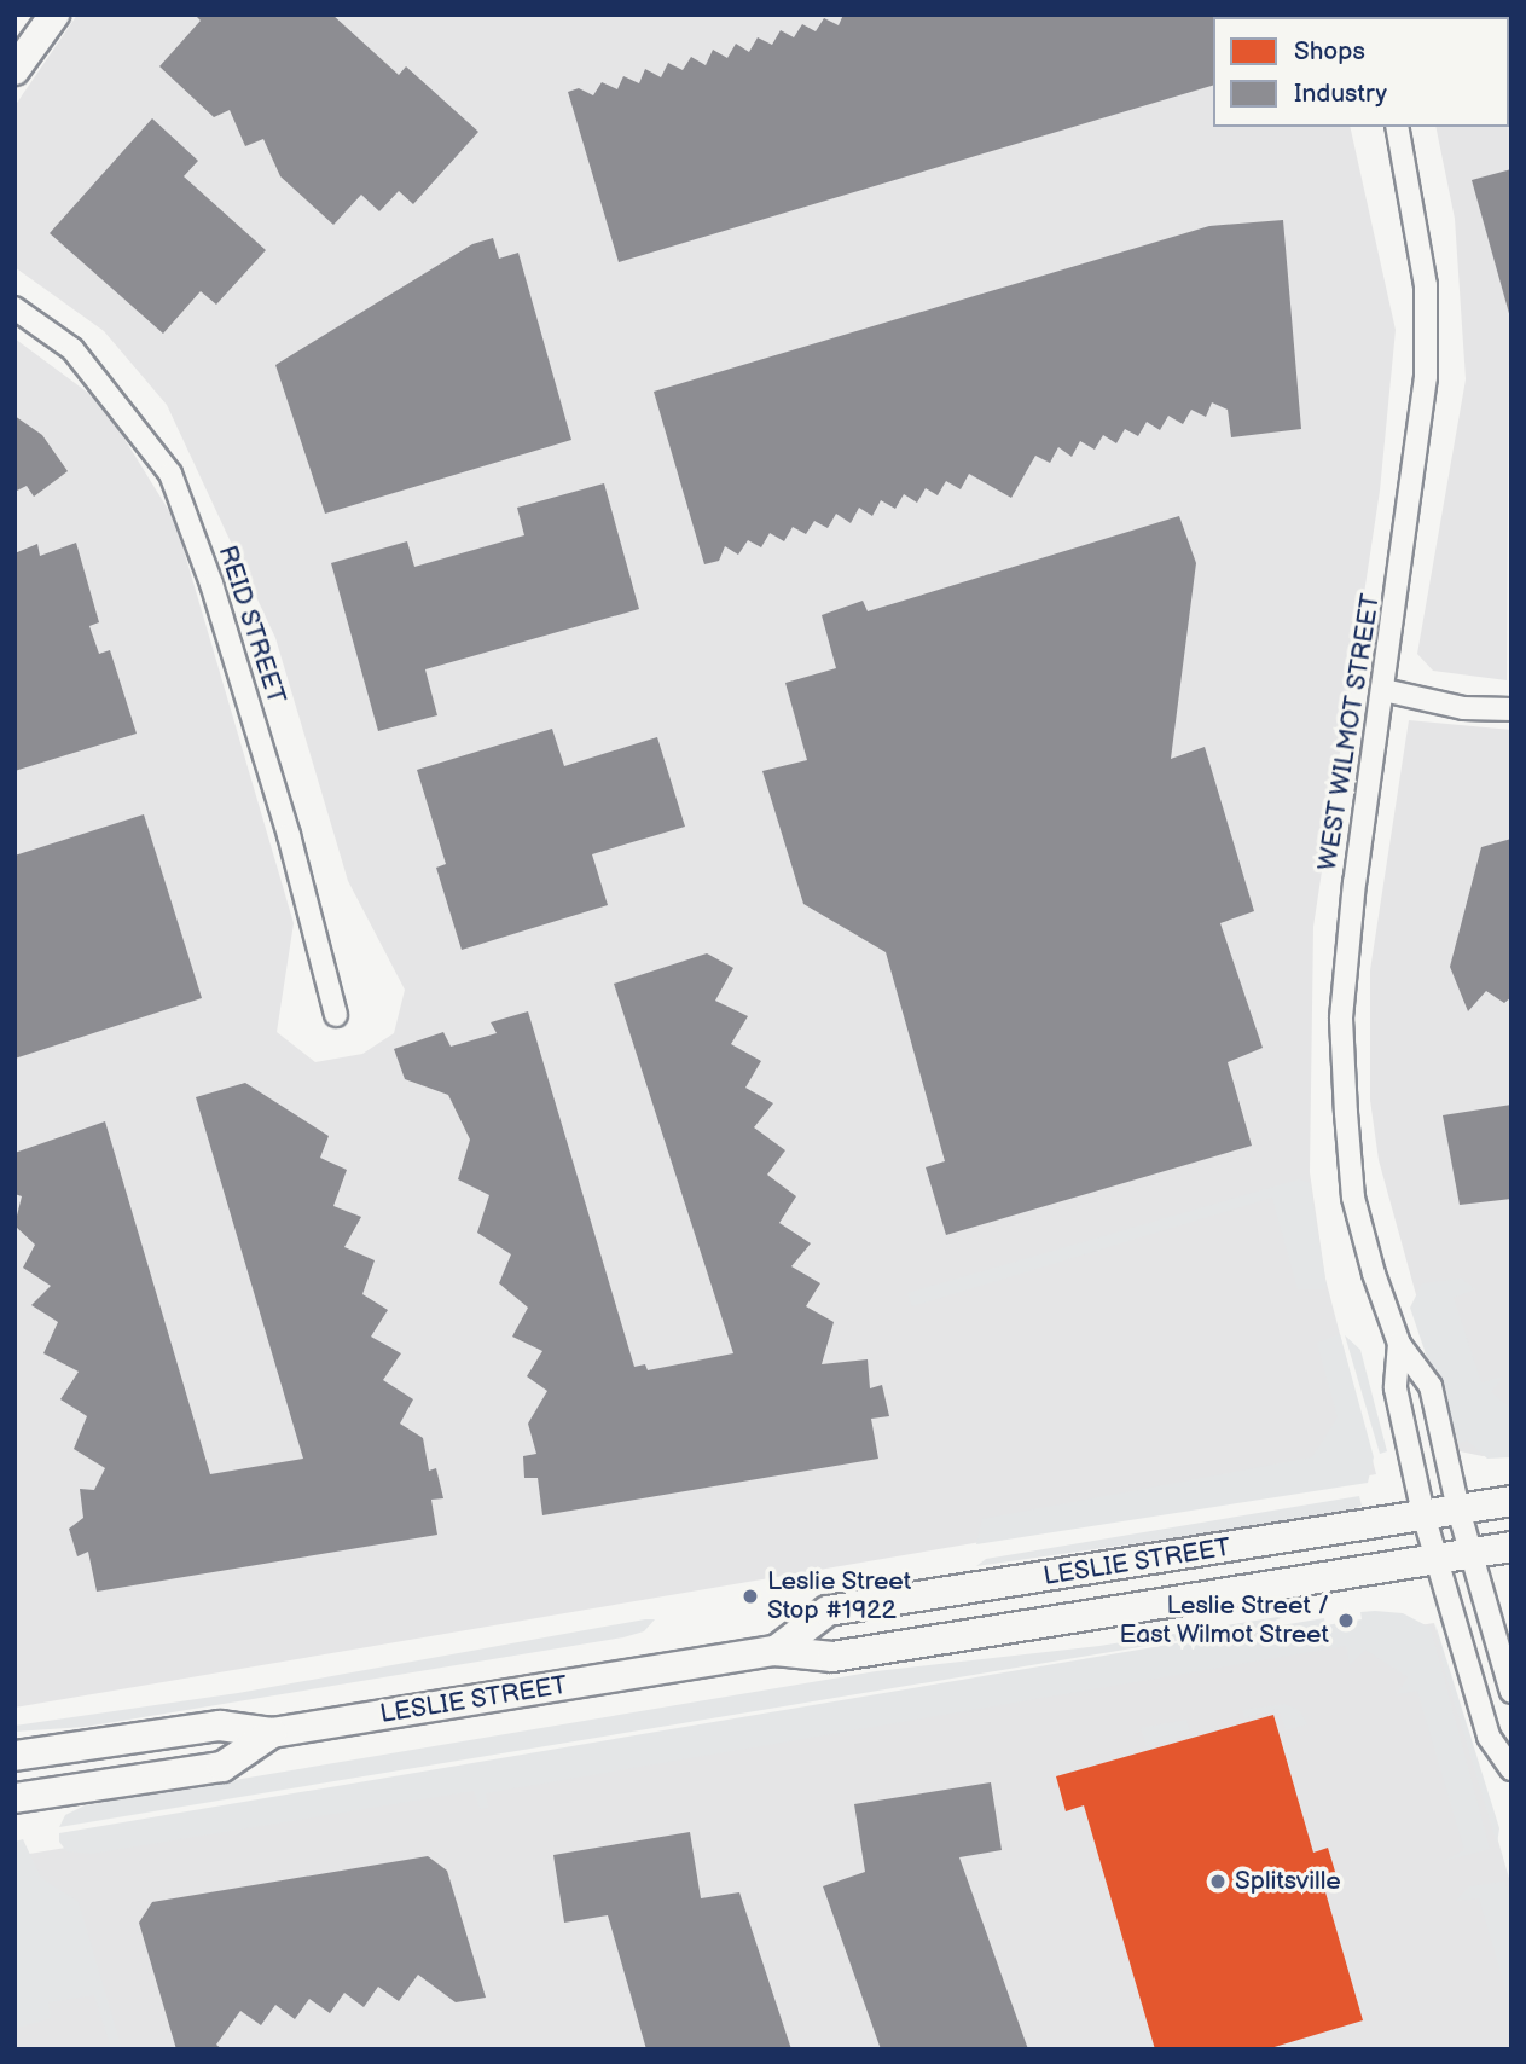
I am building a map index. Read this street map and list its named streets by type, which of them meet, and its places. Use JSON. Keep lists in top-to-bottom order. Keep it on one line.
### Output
{"streets":{"main road":["LESLIE STREET"],"street":["REID STREET","WEST WILMOT STREET"]},"crossings":[["WEST WILMOT STREET","LESLIE STREET"]],"places":["Leslie Street Stop #1922","Leslie Street / East Wilmot Street","Splitsville"],"legend":["Shops","Industry"]}
